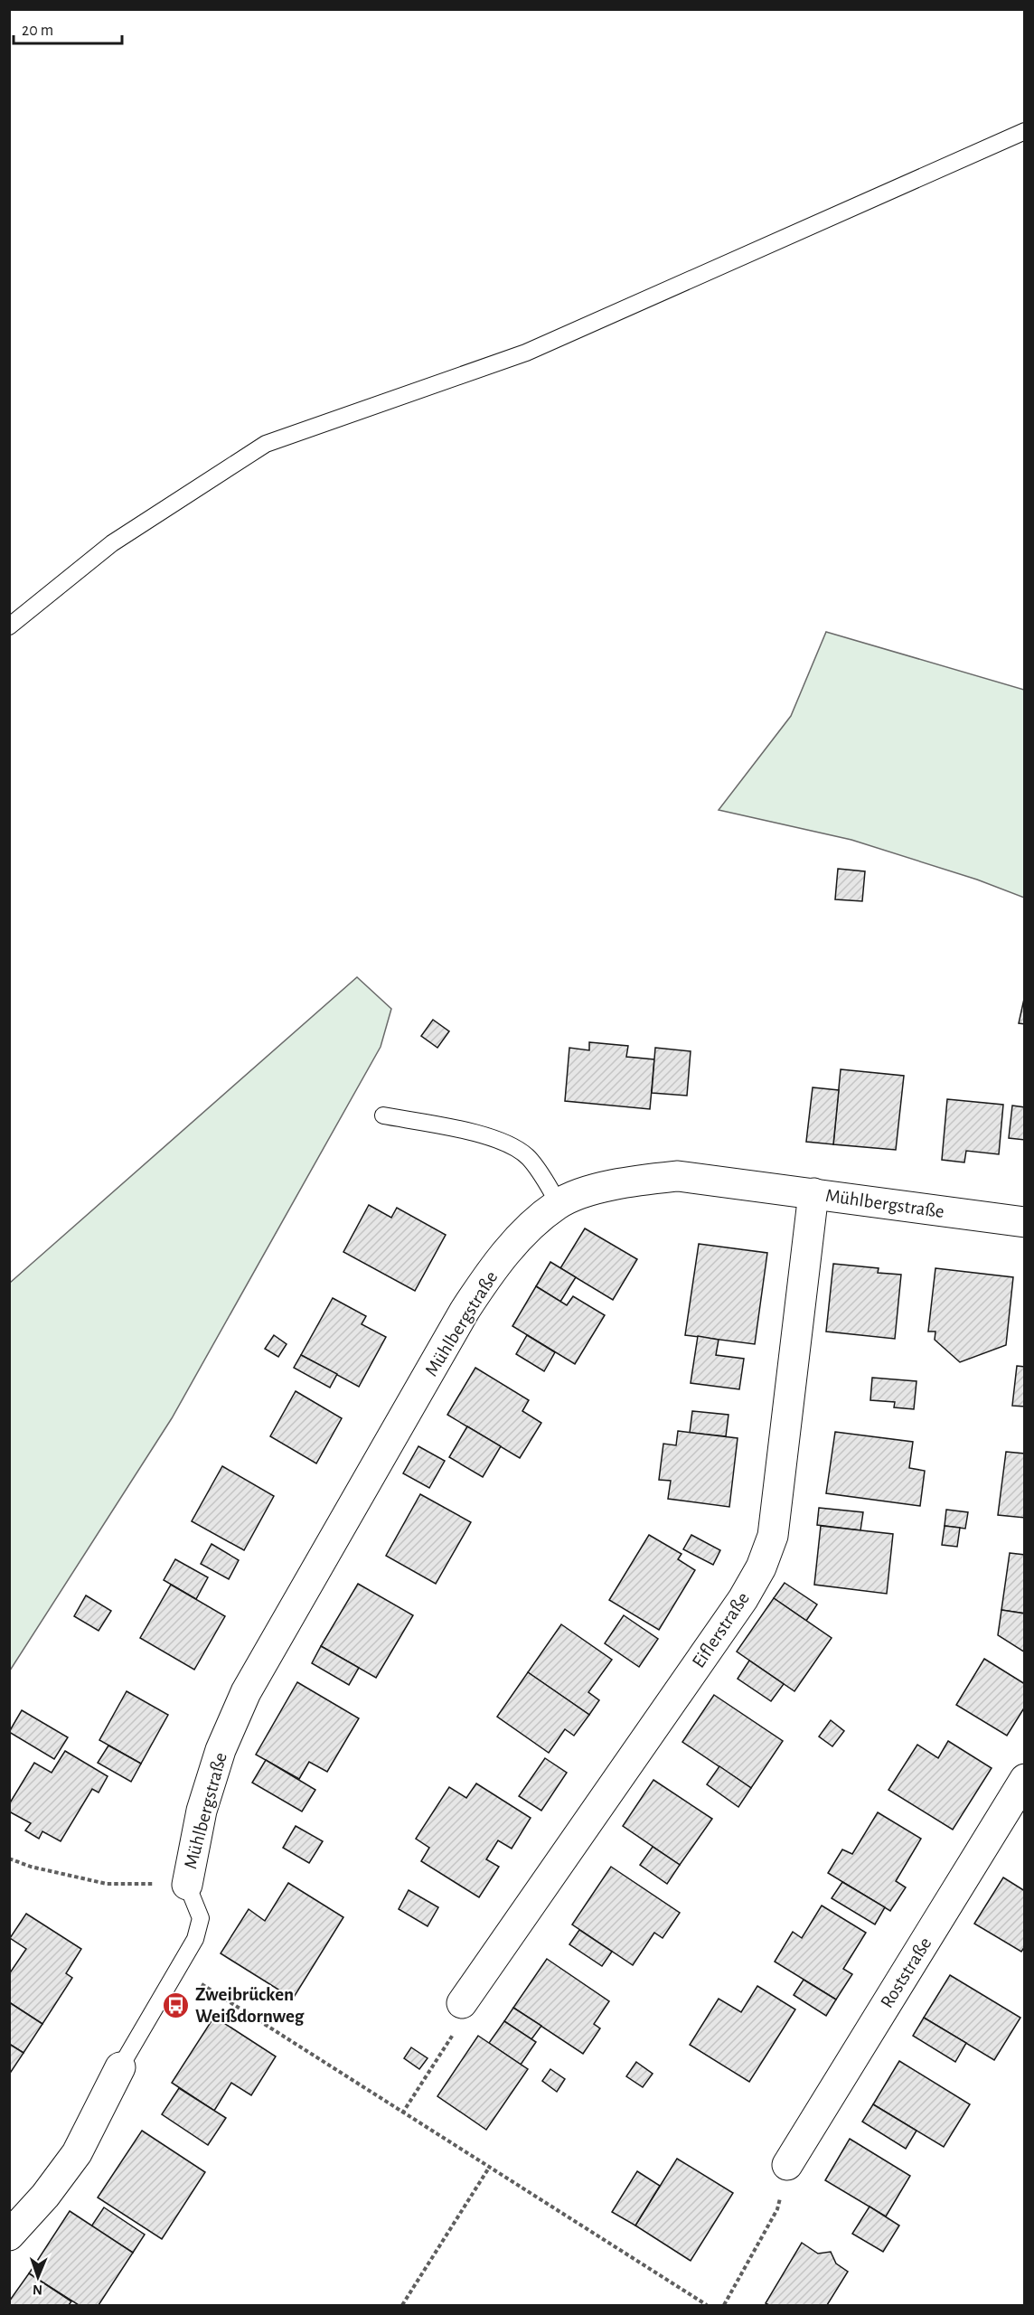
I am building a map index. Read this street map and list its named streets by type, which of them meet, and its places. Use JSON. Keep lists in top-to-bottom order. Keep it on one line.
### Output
{"streets":{"street":["Mühlbergstraße","Eiflerstraße","Roststraße"]},"crossings":[["Mühlbergstraße","Eiflerstraße"]],"places":{"bus stop":["Zweibrücken Weißdornweg"]},"scale_bar":"20 m","north":"bottom"}
